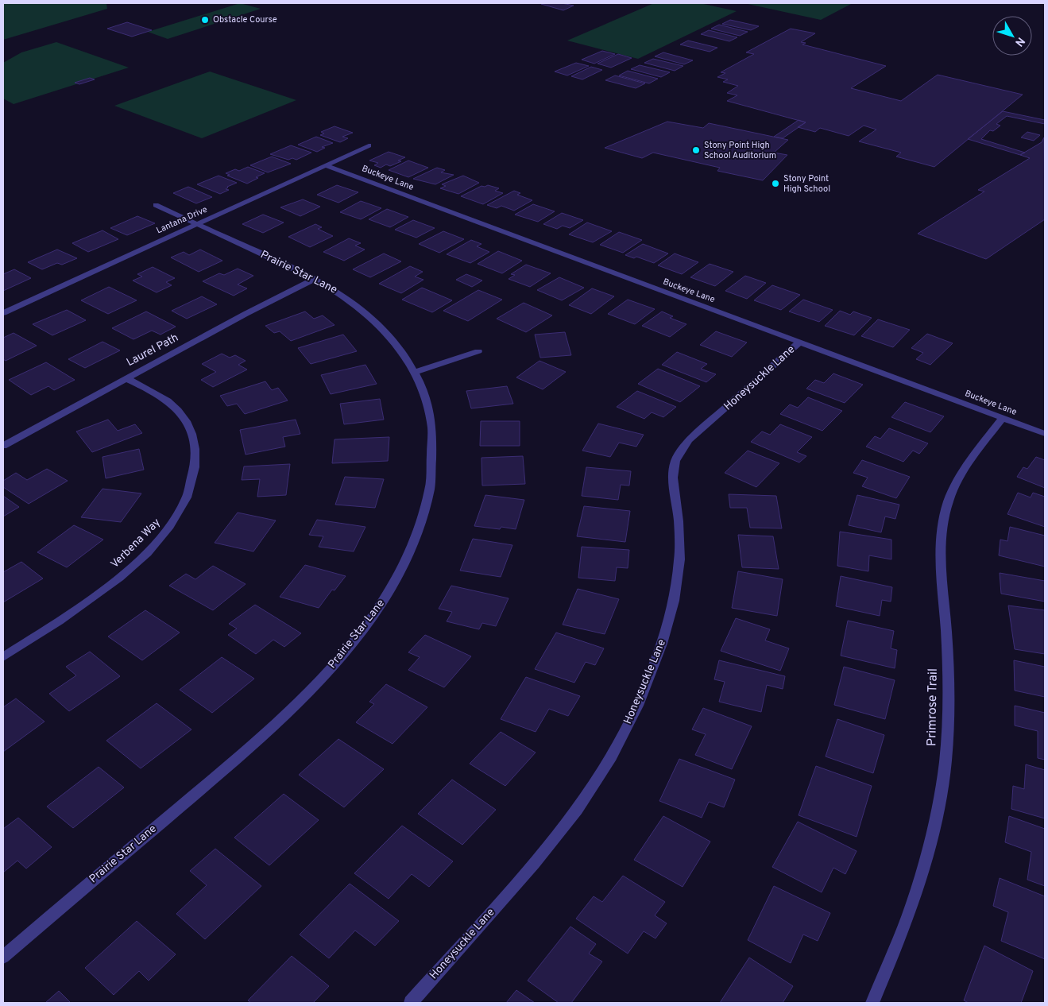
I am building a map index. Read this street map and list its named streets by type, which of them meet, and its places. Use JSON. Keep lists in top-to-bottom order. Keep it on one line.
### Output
{"streets":{"street":["Buckeye Lane","Lantana Drive","Prairie Star Lane","Laurel Path","Honeysuckle Lane","Verbena Way","Primrose Trail"]},"crossings":[["Buckeye Lane","Lantana Drive"],["Buckeye Lane","Honeysuckle Lane"],["Buckeye Lane","Primrose Trail"],["Lantana Drive","Prairie Star Lane"],["Prairie Star Lane","Laurel Path"],["Laurel Path","Verbena Way"]],"places":["Obstacle Course","Stony Point High School Auditorium","Stony Point High School"],"north":"bottom right"}
